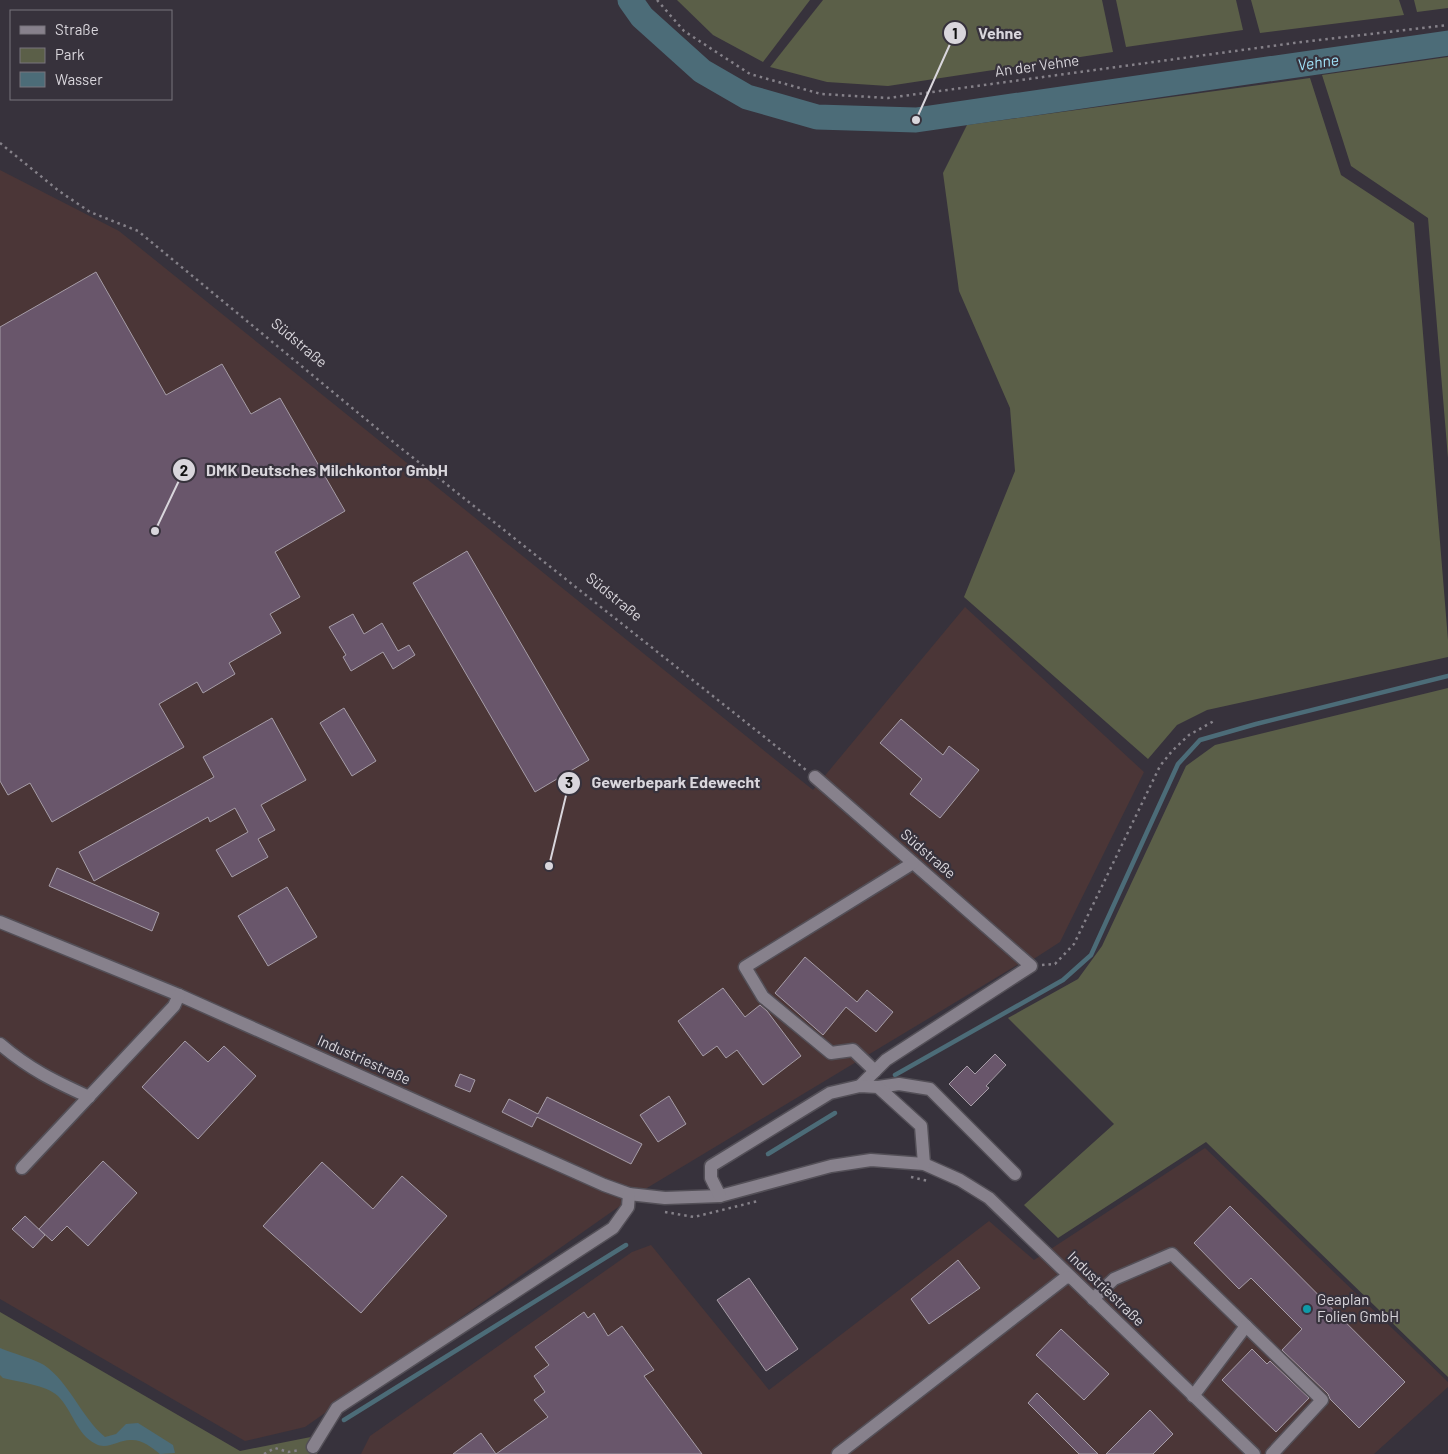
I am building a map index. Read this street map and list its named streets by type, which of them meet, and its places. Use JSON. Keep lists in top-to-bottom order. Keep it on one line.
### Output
{"streets":{"street":["Südstraße","Industriestraße"],"path":["An der Vehne"]},"water":["Vehne"],"places":["Vehne","DMK Deutsches Milchkontor GmbH","Gewerbepark Edewecht","Geaplan Folien GmbH"],"legend":["Straße","Park","Wasser"]}
